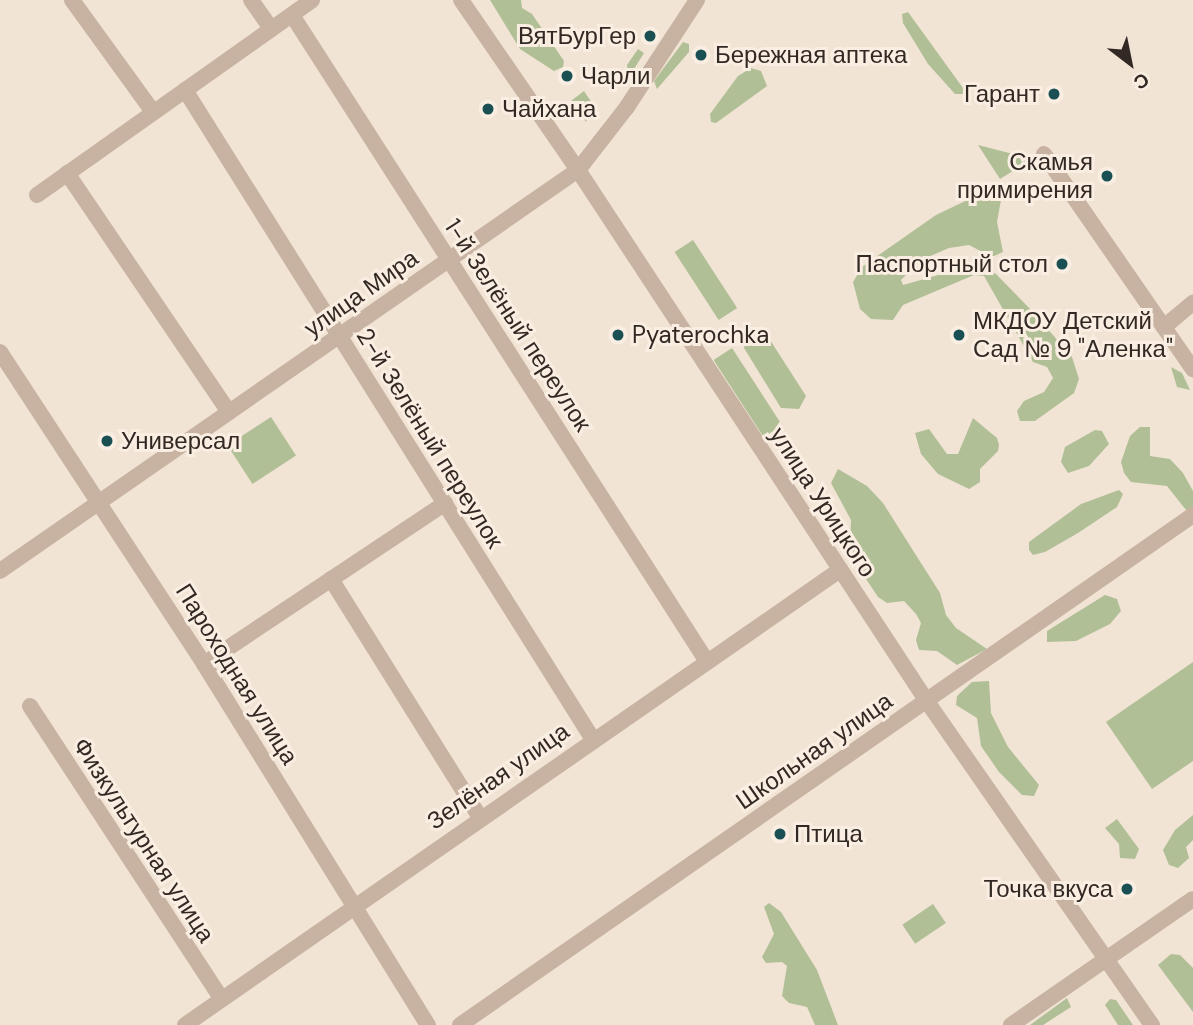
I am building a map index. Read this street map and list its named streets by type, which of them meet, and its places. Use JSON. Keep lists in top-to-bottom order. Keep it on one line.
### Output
{"streets":{"street":["улица Мира","1-й Зелёный переулок","2-й Зелёный переулок","улица Урицкого","Пароходная улица","Школьная улица","Зелёная улица","Физкультурная улица"]},"crossings":[["улица Мира","1-й Зелёный переулок"],["улица Мира","2-й Зелёный переулок"],["улица Мира","улица Урицкого"],["улица Мира","Пароходная улица"],["1-й Зелёный переулок","Зелёная улица"],["2-й Зелёный переулок","Зелёная улица"],["улица Урицкого","Школьная улица"],["улица Урицкого","Зелёная улица"],["Пароходная улица","Зелёная улица"],["Зелёная улица","Физкультурная улица"]],"places":["ВятБурГер","Бережная аптека","Чарли","Гарант","Чайхана","Скамья примирения","Паспортный стол","Pyaterochka","МКДОУ Детский Сад № 9 \"Аленка\"","Универсал","Птица","Точка вкуса"],"north":"bottom right"}
